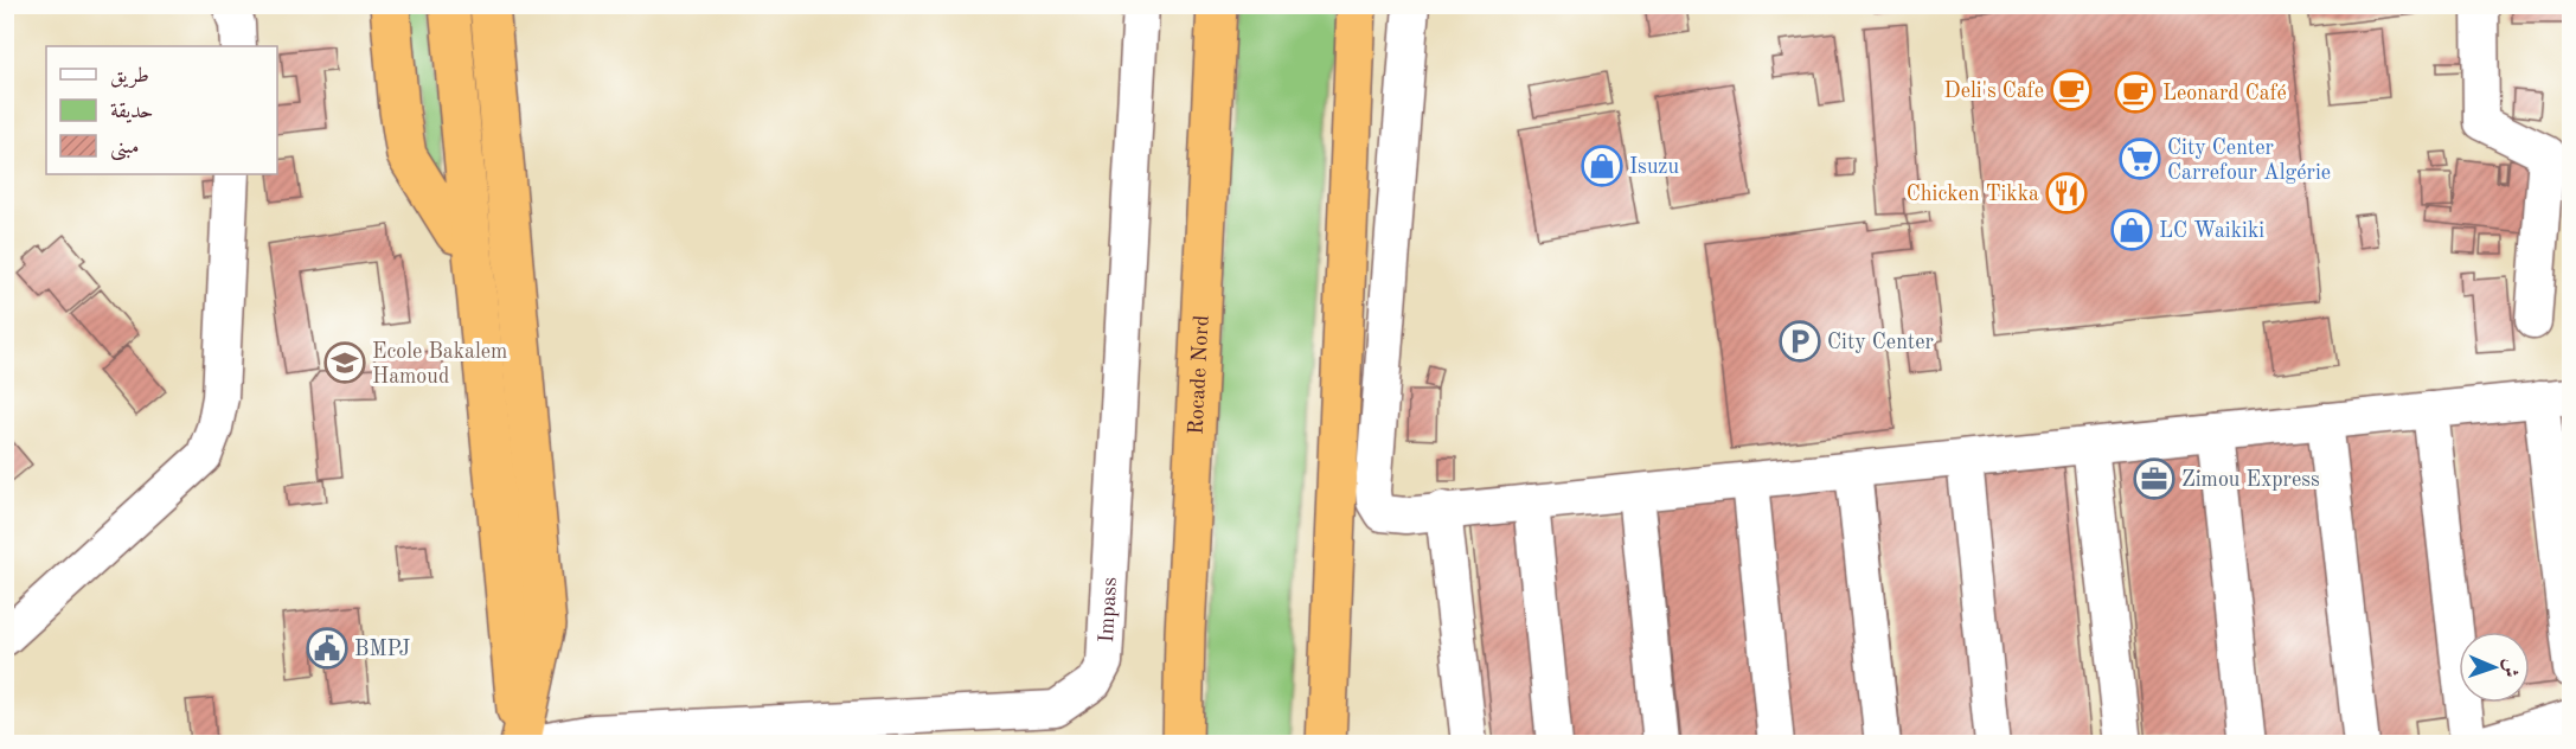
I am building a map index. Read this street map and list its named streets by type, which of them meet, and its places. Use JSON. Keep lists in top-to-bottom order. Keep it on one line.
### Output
{"streets":{"highway":["Rocade Nord"],"street":["Impass"]},"places":{"cafe":["Deli's Cafe","Leonard Café"],"supermarket":["City Center Carrefour Algérie"],"shop":["Isuzu","LC Waikiki"],"restaurant":["Chicken Tikka"],"parking":["City Center"],"school or university":["Ecole Bakalem Hamoud"],"office":["Zimou Express"],"public building":["BMPJ"]},"legend":["طريق","حديقة","مبنى"],"north":"right"}
